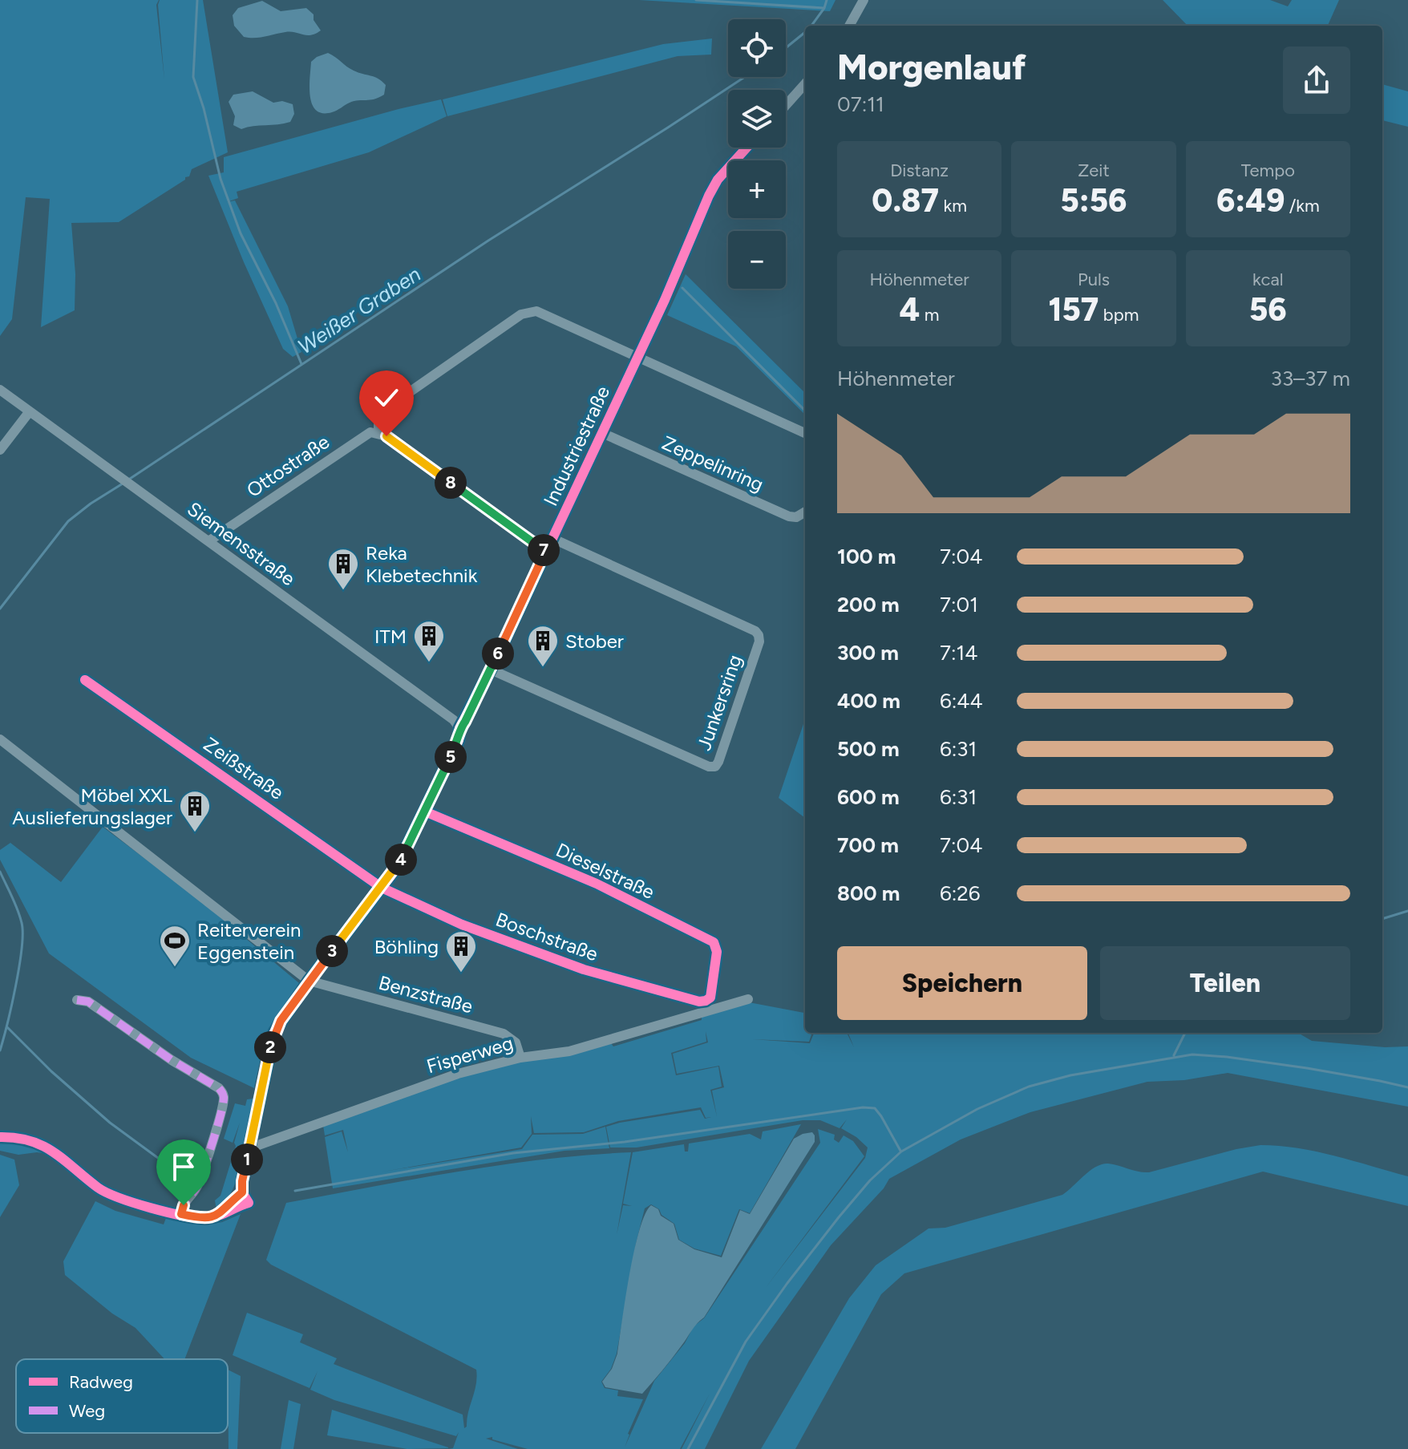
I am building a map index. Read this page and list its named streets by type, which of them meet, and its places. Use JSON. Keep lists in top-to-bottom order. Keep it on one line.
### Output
{"streets":{"street":["Industriestraße","Zeppelinring","Ottostraße","Siemensstraße","Junkersring","Zeißstraße","Dieselstraße","Boschstraße","Benzstraße","Fisperweg"]},"crossings":[["Industriestraße","Zeppelinring"],["Industriestraße","Siemensstraße"],["Industriestraße","Junkersring"],["Industriestraße","Zeißstraße"],["Industriestraße","Dieselstraße"],["Industriestraße","Boschstraße"],["Industriestraße","Benzstraße"],["Industriestraße","Fisperweg"],["Ottostraße","Siemensstraße"],["Zeißstraße","Boschstraße"],["Dieselstraße","Boschstraße"],["Benzstraße","Fisperweg"]],"water":["Weißer Graben"],"places":{"building":["Reka Klebetechnik","ITM","Stober","Möbel XXL Auslieferungslager","Böhling"],"sports":["Reiterverein Eggenstein"]},"legend":["Radweg","Weg"],"page":{"map_buttons":["+","−"],"heading":["Morgenlauf","07:11"],"stats":[["Distanz","0.87 km"],["Zeit","5:56"],["Tempo","6:49 /km"],["Höhenmeter","4 m"],["Puls","157 bpm"],["kcal","56"]],"chart":["Höhenmeter","33–37 m"],"pins":["8","7","6","5","4","3","2","1"],"list":[{"name":"100 m","note":"7:04"},{"name":"200 m","note":"7:01"},{"name":"300 m","note":"7:14"},{"name":"400 m","note":"6:44"},{"name":"500 m","note":"6:31"},{"name":"600 m","note":"6:31"},{"name":"700 m","note":"7:04"},{"name":"800 m","note":"6:26"}],"buttons":["Speichern","Teilen"]}}
